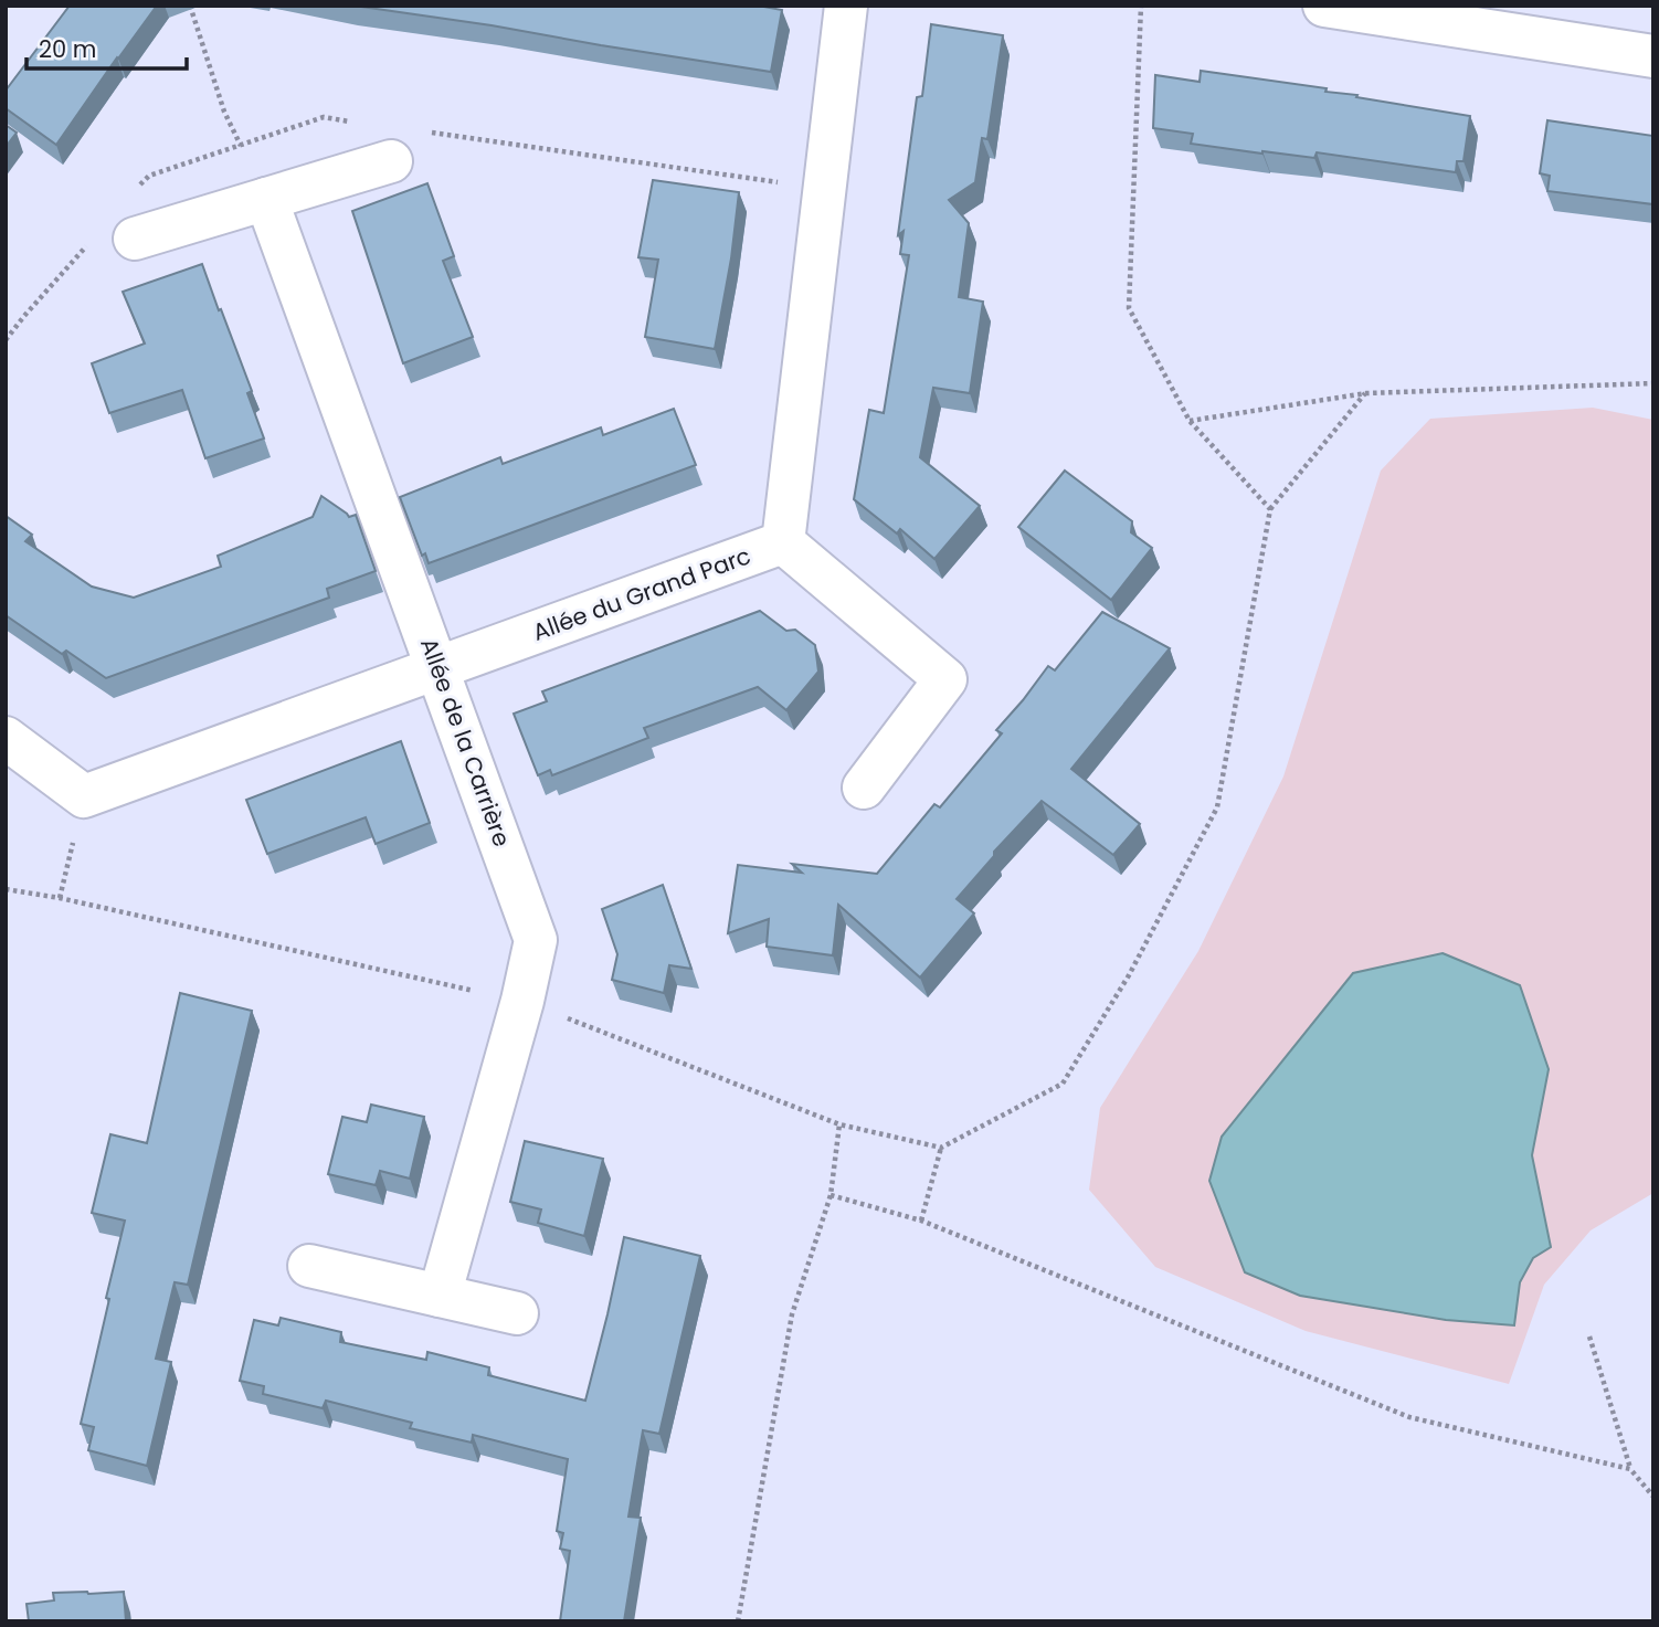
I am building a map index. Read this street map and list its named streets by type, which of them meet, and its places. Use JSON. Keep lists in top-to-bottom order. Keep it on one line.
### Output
{"streets":{"street":["Allée du Grand Parc","Allée de la Carrière"]},"crossings":[["Allée du Grand Parc","Allée de la Carrière"]],"scale_bar":"20 m"}
